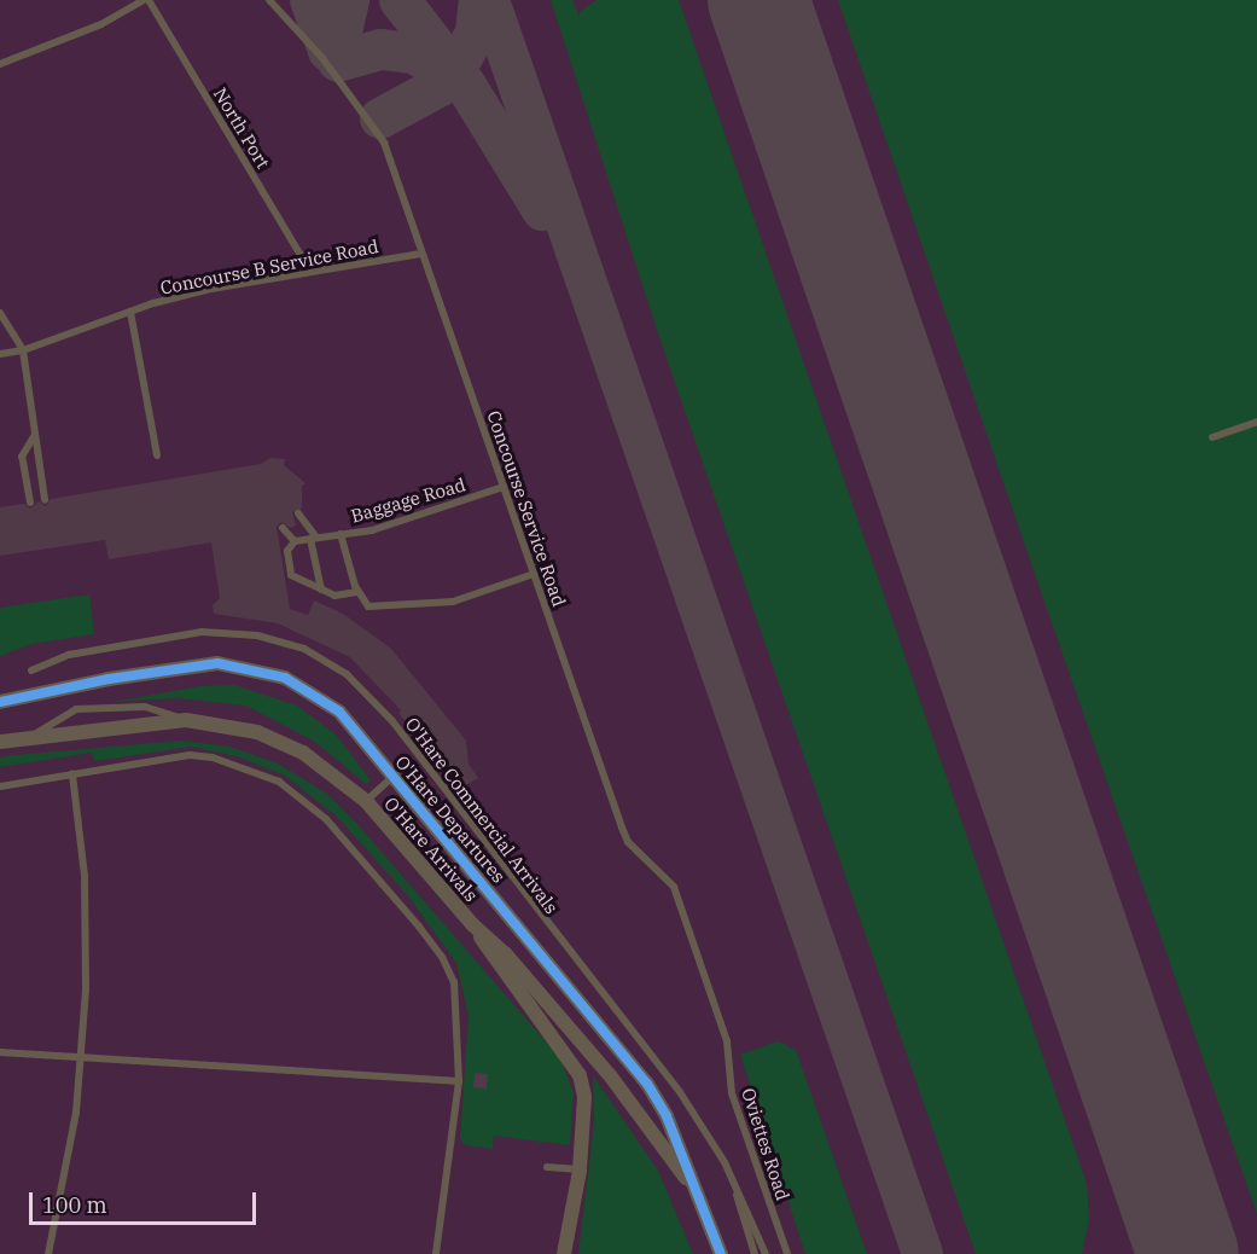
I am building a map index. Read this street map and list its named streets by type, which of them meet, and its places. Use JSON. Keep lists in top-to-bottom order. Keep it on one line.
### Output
{"streets":{"street":["O'Hare Departures","O'Hare Arrivals"],"lane":["North Port","Concourse B Service Road","Baggage Road","Concourse Service Road","O'Hare Commercial Arrivals","Oviettes Road"]},"crossings":[["North Port","Concourse B Service Road"],["Concourse B Service Road","Concourse Service Road"],["Baggage Road","Concourse Service Road"],["Concourse Service Road","Oviettes Road"],["O'Hare Departures","O'Hare Arrivals"]],"scale_bar":"100 m"}
